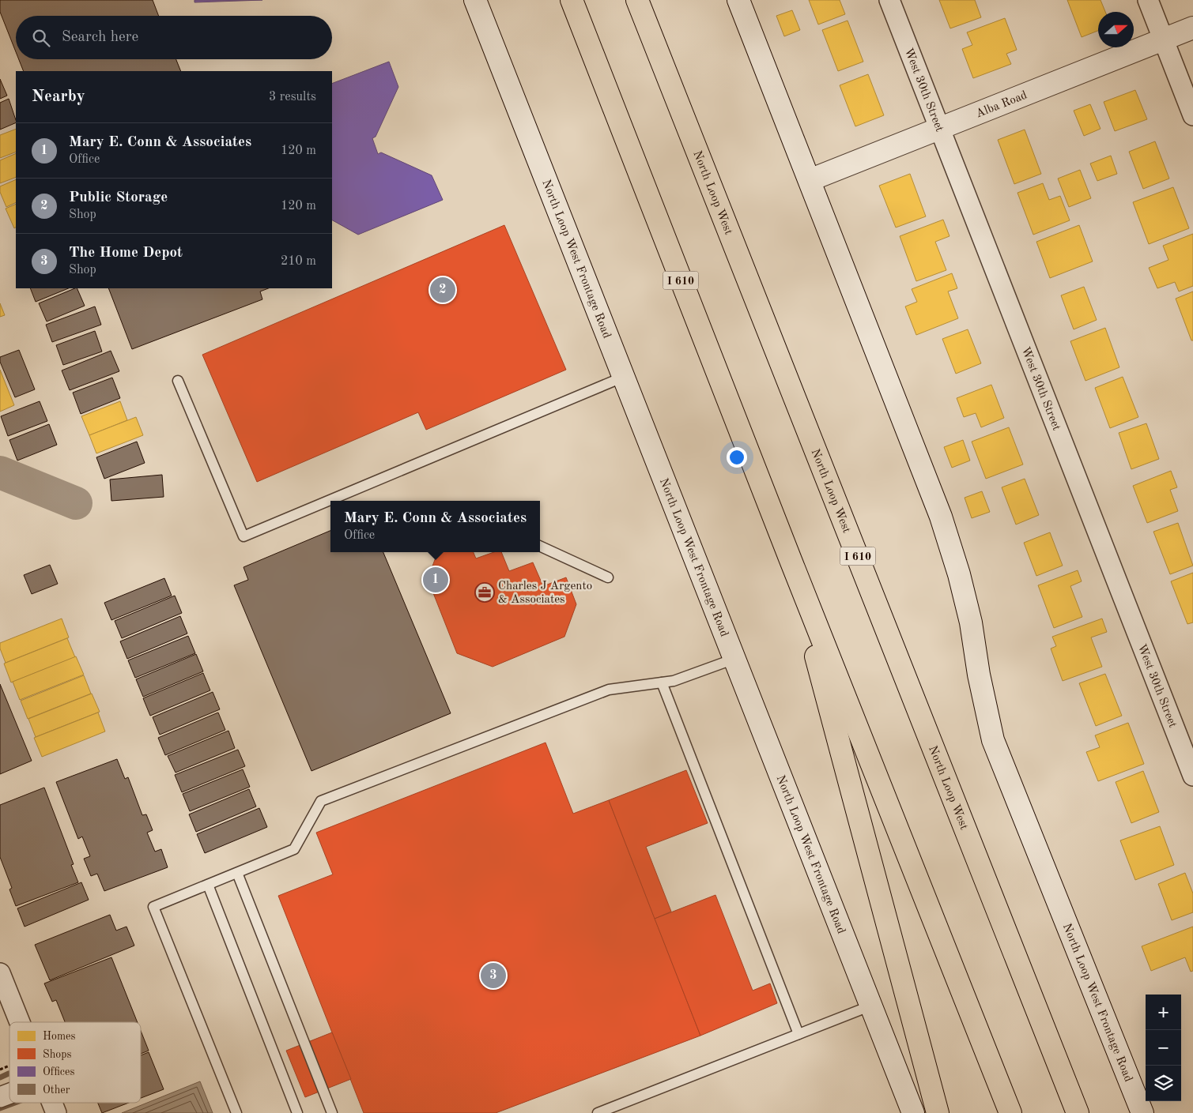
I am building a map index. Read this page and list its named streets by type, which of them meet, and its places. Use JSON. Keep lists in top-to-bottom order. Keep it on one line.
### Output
{"streets":{"highway":["North Loop West","I 610"],"main road":["Alba Road","North Loop West Frontage Road"],"street":["West 30th Street"]},"crossings":[["West 30th Street","Alba Road"],["Alba Road","North Loop West Frontage Road"]],"places":{"office":["Charles J Argento & Associates"]},"legend":["Homes","Shops","Offices","Other"],"north":"right","page":{"search":"Search here","heading":["Nearby","3 results"],"list":[{"mark":"1","name":"Mary E. Conn & Associates","note":"Office","value":"120 m"},{"mark":"2","name":"Public Storage","note":"Shop","value":"120 m"},{"mark":"3","name":"The Home Depot","note":"Shop","value":"210 m"}],"pins":["2","1","3"],"popup":["Mary E. Conn & Associates","Office"],"map_buttons":["+","−"]}}
